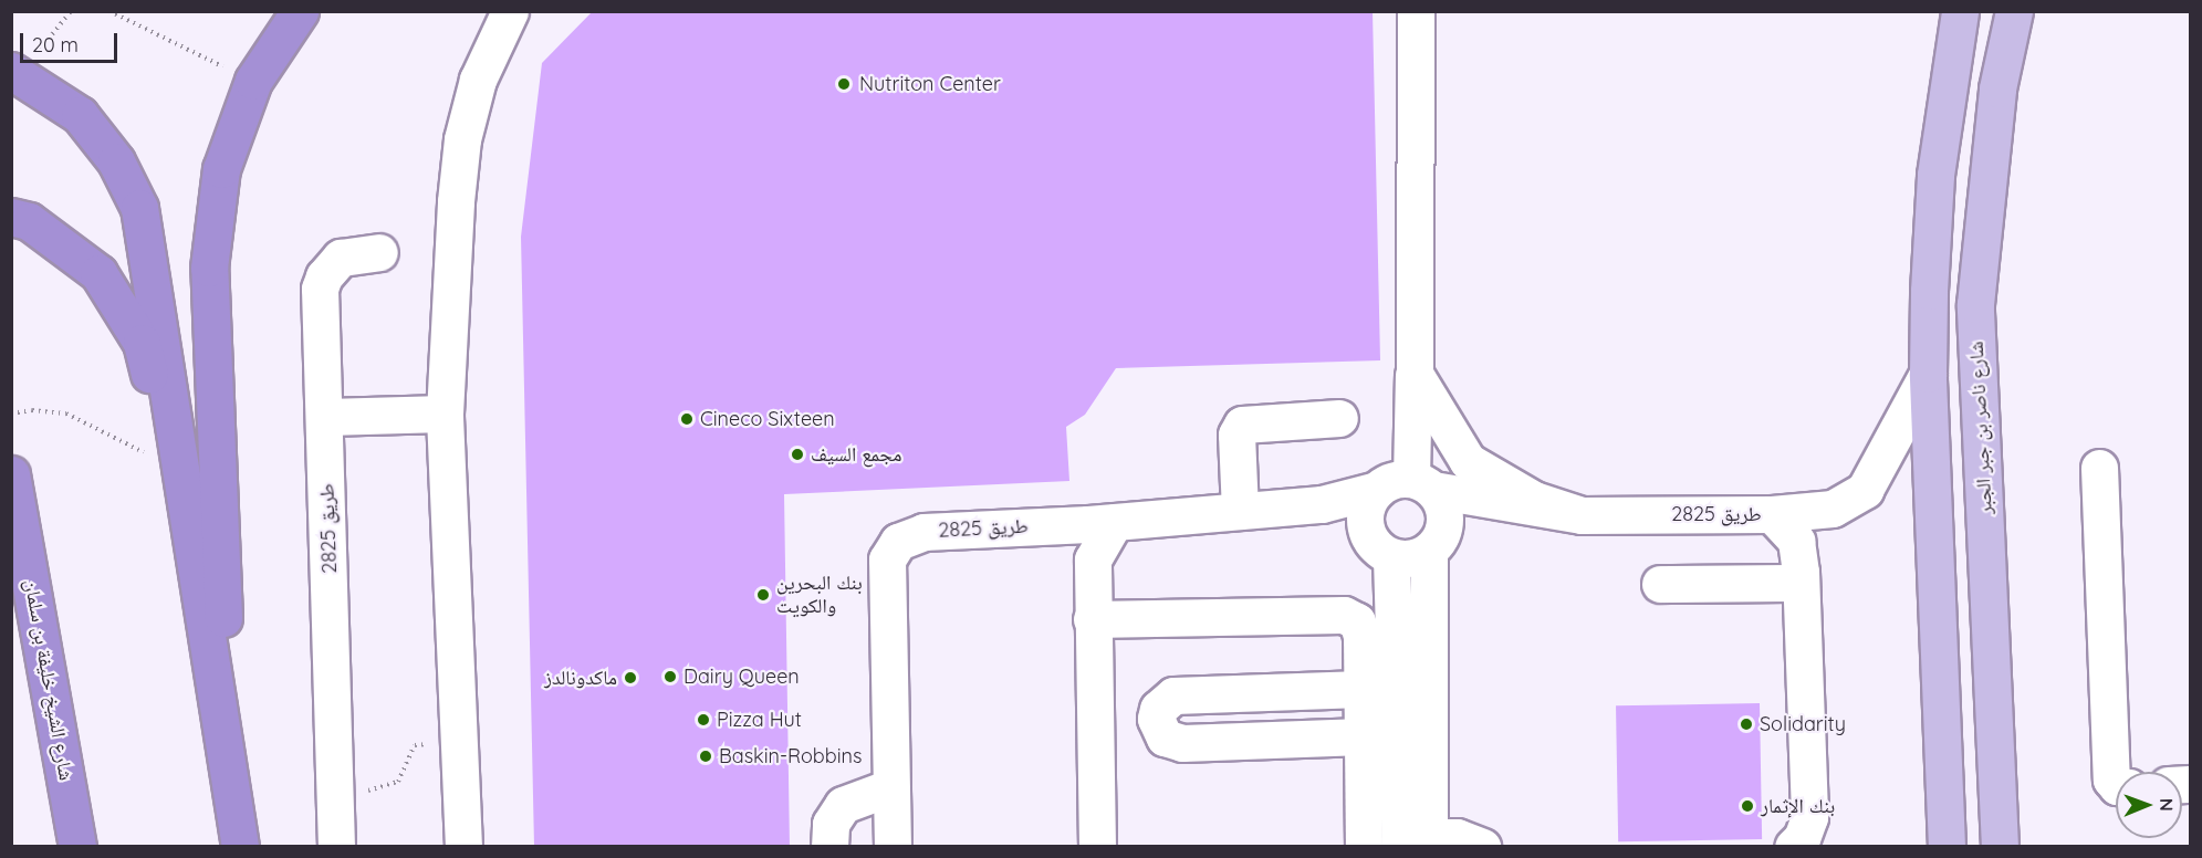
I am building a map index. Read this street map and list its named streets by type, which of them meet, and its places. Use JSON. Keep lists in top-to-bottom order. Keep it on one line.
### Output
{"streets":{"highway":["شارع الشيخ خليفة بن سلمان"],"main road":["شارع ناصر بن جبر الجبر"],"lane":["طريق 2825"]},"places":["Nutriton Center","Cineco Sixteen","مجمع السيف","بنك البحرين والكويت","Dairy Queen","ماكدونالدز","Pizza Hut","Solidarity","Baskin-Robbins","بنك الإثمار"],"scale_bar":"20 m","north":"right"}
